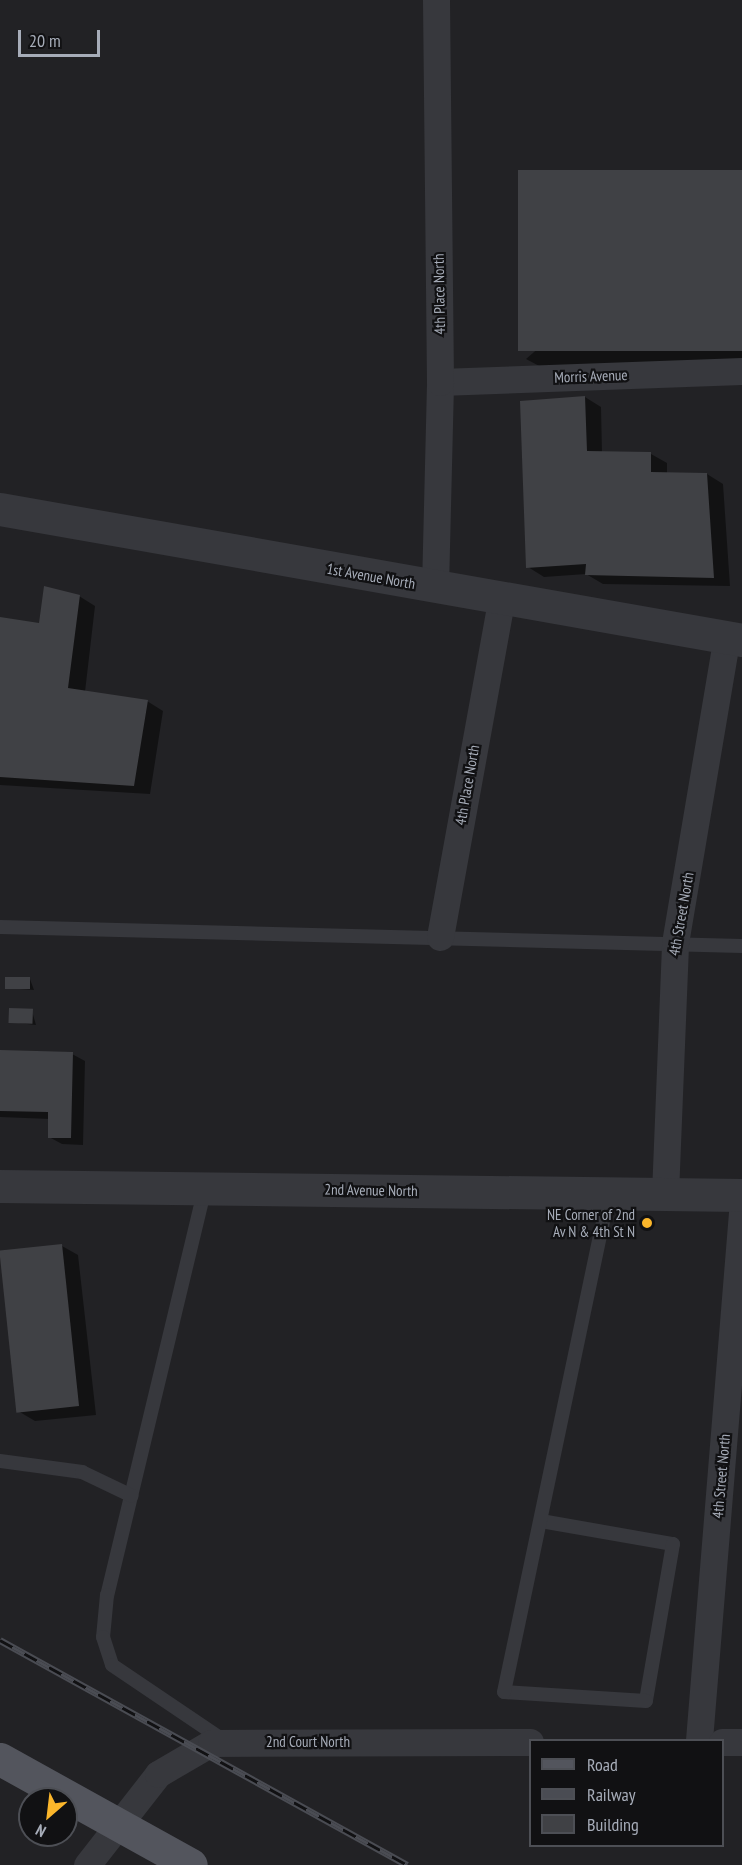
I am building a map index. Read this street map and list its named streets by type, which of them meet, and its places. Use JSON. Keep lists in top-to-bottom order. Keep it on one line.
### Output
{"streets":{"street":["4th Place North","Morris Avenue","1st Avenue North","4th Street North","2nd Avenue North","2nd Court North"]},"crossings":[["4th Place North","Morris Avenue"],["4th Place North","1st Avenue North"],["1st Avenue North","4th Street North"],["4th Street North","2nd Avenue North"]],"places":["NE Corner of 2nd Av N & 4th St N"],"legend":["Road","Railway","Building"],"scale_bar":"20 m","north":"bottom left"}
